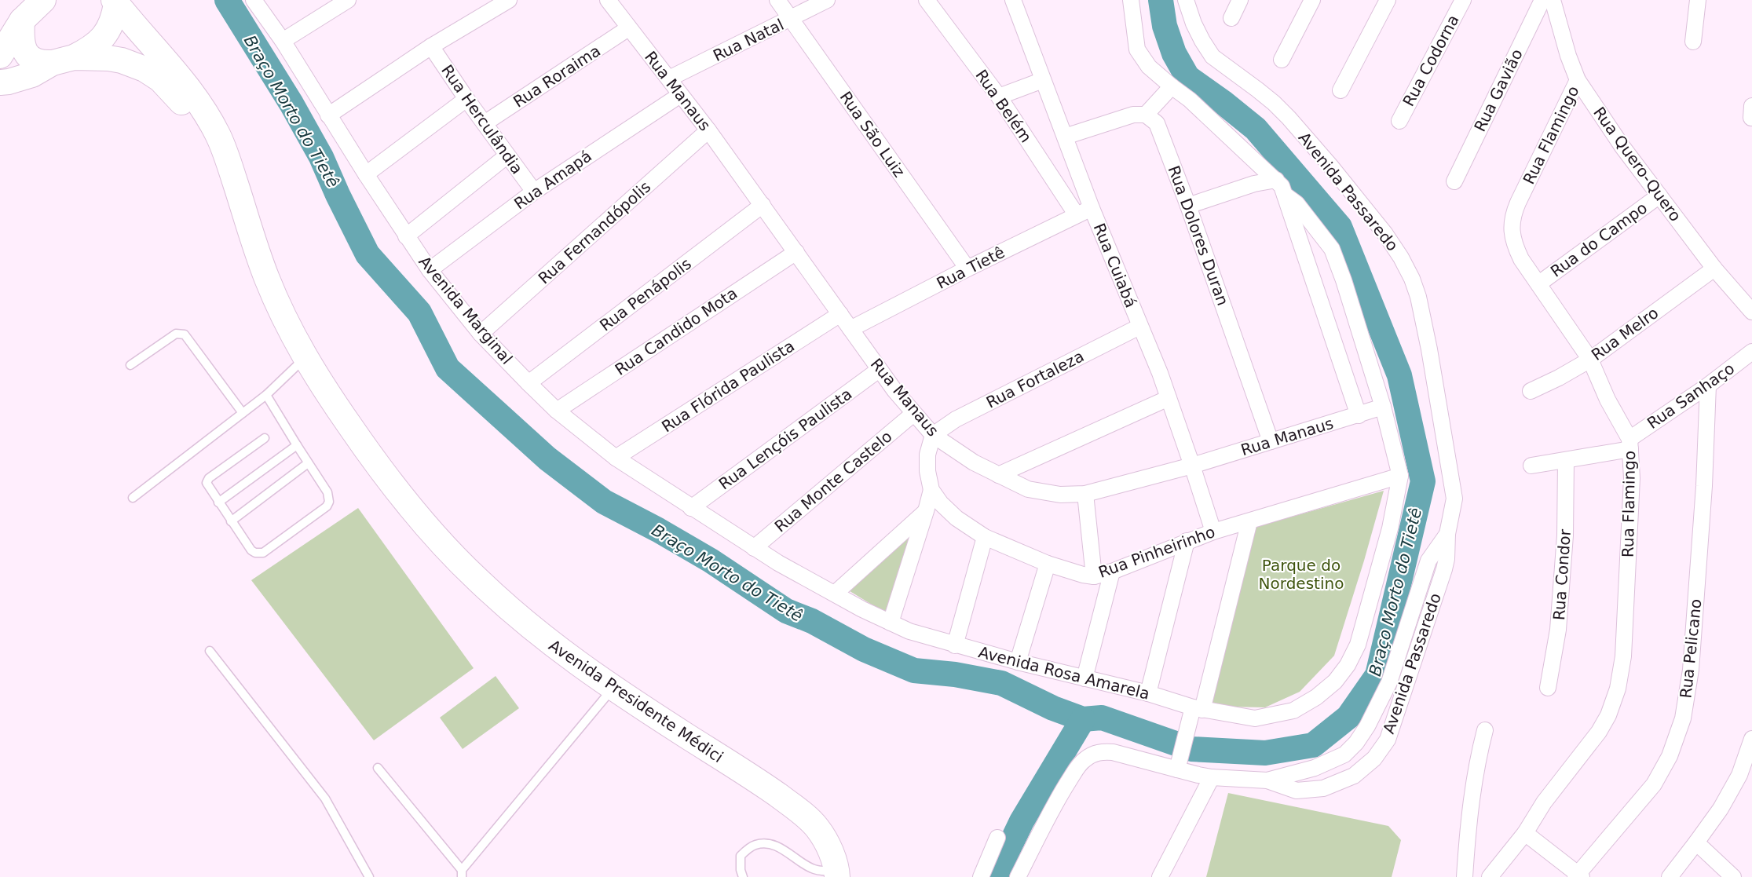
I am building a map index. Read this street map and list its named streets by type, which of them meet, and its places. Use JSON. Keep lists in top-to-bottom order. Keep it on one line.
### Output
{"streets":{"main road":["Avenida Presidente Médici"],"street":["Rua Natal","Rua Codorna","Rua Roraima","Rua Gavião","Rua Manaus","Rua Belém","Rua Herculândia","Rua São Luiz","Rua Flamingo","Rua Quero-Quero","Rua Amapá","Avenida Passaredo","Rua Fernandópolis","Rua Dolores Duran","Rua do Campo","Rua Cuiabá","Rua Tietê","Rua Penápolis","Avenida Marginal","Rua Candido Mota","Rua Melro","Rua Fortaleza","Rua Flórida Paulista","Rua Sanhaço","Rua Lençóis Paulista","Rua Monte Castelo","Rua Pinheirinho","Rua Condor","Rua Pelicano","Avenida Rosa Amarela"]},"crossings":[["Rua Natal","Rua Manaus"],["Rua Natal","Rua São Luiz"],["Rua Roraima","Rua Manaus"],["Rua Roraima","Rua Herculândia"],["Rua Manaus","Rua Amapá"],["Rua Manaus","Rua Fernandópolis"],["Rua Manaus","Rua Dolores Duran"],["Rua Manaus","Rua Cuiabá"],["Rua Manaus","Rua Tietê"],["Rua Manaus","Rua Penápolis"],["Rua Manaus","Rua Candido Mota"],["Rua Manaus","Rua Fortaleza"],["Rua Manaus","Rua Flórida Paulista"],["Rua Manaus","Rua Lençóis Paulista"],["Rua Manaus","Rua Monte Castelo"],["Rua Manaus","Rua Pinheirinho"],["Rua Belém","Rua Tietê"],["Rua Herculândia","Rua Amapá"],["Rua São Luiz","Rua Tietê"],["Rua Flamingo","Rua Quero-Quero"],["Rua Flamingo","Rua do Campo"],["Rua Flamingo","Rua Melro"],["Rua Flamingo","Rua Sanhaço"],["Rua Quero-Quero","Rua do Campo"],["Rua Quero-Quero","Rua Melro"],["Rua Amapá","Avenida Marginal"],["Rua Fernandópolis","Avenida Marginal"],["Rua Cuiabá","Rua Tietê"],["Rua Cuiabá","Rua Fortaleza"],["Rua Cuiabá","Rua Pinheirinho"],["Rua Penápolis","Avenida Marginal"],["Avenida Marginal","Rua Candido Mota"],["Avenida Marginal","Rua Flórida Paulista"],["Avenida Marginal","Rua Lençóis Paulista"],["Avenida Marginal","Rua Monte Castelo"],["Avenida Marginal","Avenida Rosa Amarela"],["Rua Fortaleza","Rua Pinheirinho"],["Rua Sanhaço","Rua Condor"],["Rua Sanhaço","Rua Pelicano"],["Rua Monte Castelo","Avenida Rosa Amarela"],["Rua Pinheirinho","Avenida Rosa Amarela"]],"water":["Braço Morto do Tietê"],"parks":["Parque do Nordestino"]}
